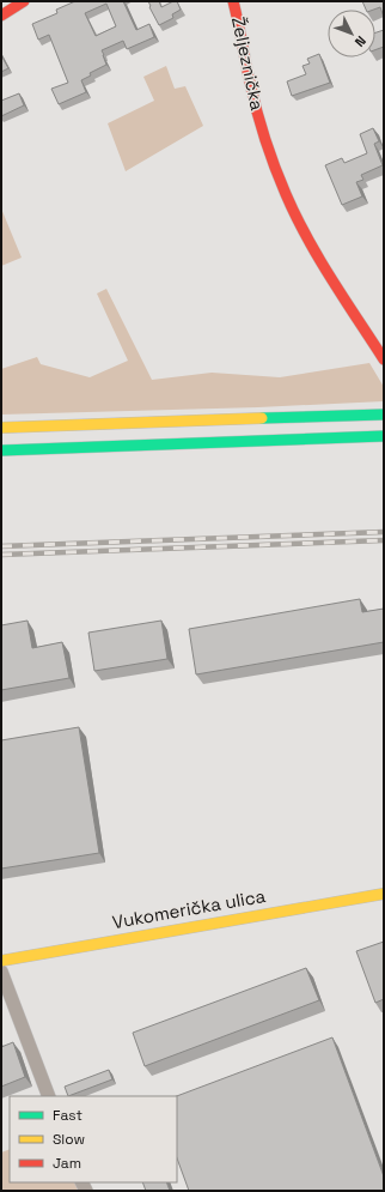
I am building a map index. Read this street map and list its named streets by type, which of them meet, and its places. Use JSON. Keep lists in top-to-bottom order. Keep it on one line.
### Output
{"streets":{"main road":["Željeznička","Vukomerička ulica"]},"legend":["Fast","Slow","Jam"],"north":"bottom right"}
